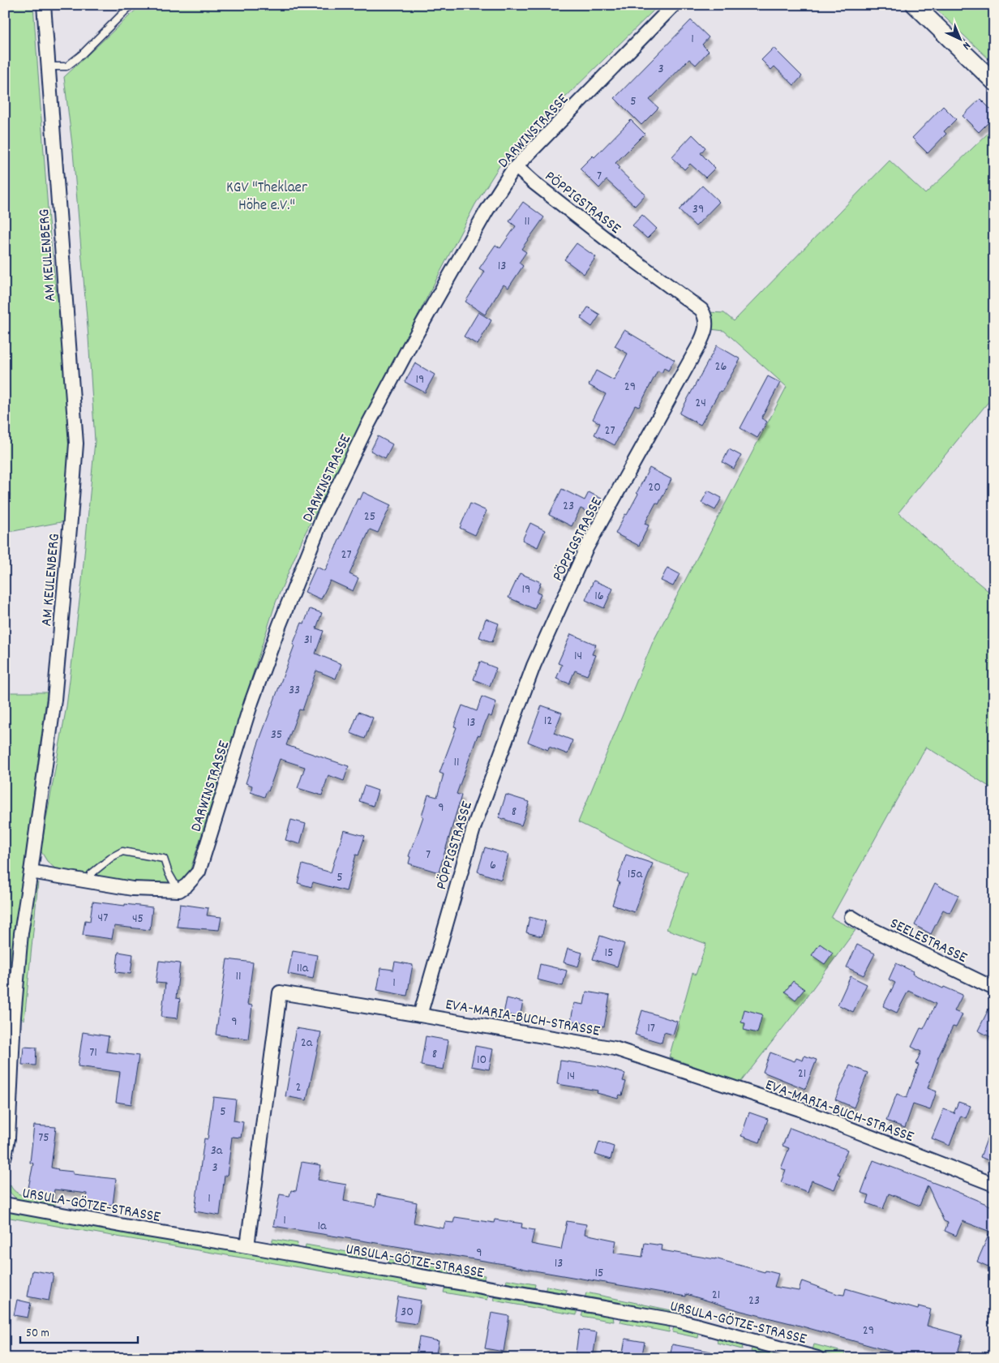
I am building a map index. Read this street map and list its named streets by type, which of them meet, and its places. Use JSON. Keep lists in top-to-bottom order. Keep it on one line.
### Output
{"streets":{"street":["DARWINSTRASSE","PÖPPIGSTRASSE","AM KEULENBERG","SEELESTRASSE","EVA-MARIA-BUCH-STRASSE","URSULA-GÖTZE-STRASSE"]},"crossings":[["DARWINSTRASSE","PÖPPIGSTRASSE"],["PÖPPIGSTRASSE","EVA-MARIA-BUCH-STRASSE"],["EVA-MARIA-BUCH-STRASSE","URSULA-GÖTZE-STRASSE"]],"parks":["KGV \"Theklaer Höhe e.V.\""],"house_numbers":["1","3","5","7","39","11","13","26","19","29","24","27","20","23","25","27","19","16","31","14","33","12","13","35","11","9","8","7","6","15a","5","47","45","15","11a","11","1","9","17","2a","71","8","10","21","14","2","5","75","3a","3","1","1","1a","9","13","15","21","23","30","29"],"scale_bar":"50 m","north":"bottom right"}
